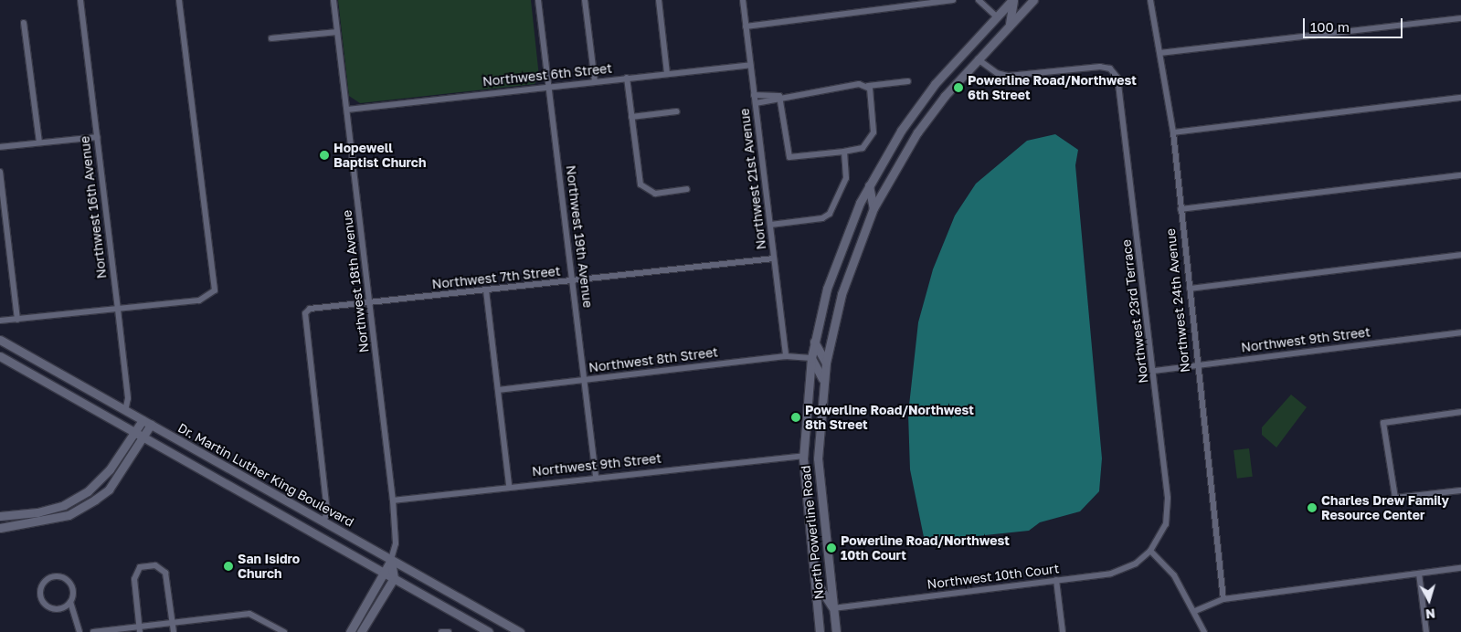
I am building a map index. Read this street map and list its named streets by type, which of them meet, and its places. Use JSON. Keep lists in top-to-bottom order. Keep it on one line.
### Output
{"streets":{"main road":["Dr. Martin Luther King Boulevard","North Powerline Road"],"street":["Northwest 6th Street","Northwest 21st Avenue","Northwest 16th Avenue","Northwest 19th Avenue","Northwest 7th Street","Northwest 18th Avenue","Northwest 24th Avenue","Northwest 23rd Terrace","Northwest 9th Street","Northwest 8th Street","Northwest 10th Court"]},"crossings":[["Northwest 6th Street","Northwest 21st Avenue"],["Northwest 6th Street","Northwest 19th Avenue"],["Northwest 6th Street","Northwest 18th Avenue"],["Northwest 21st Avenue","Northwest 7th Street"],["Northwest 21st Avenue","Northwest 8th Street"],["Northwest 16th Avenue","Dr. Martin Luther King Boulevard"],["Northwest 19th Avenue","Northwest 7th Street"],["Northwest 19th Avenue","Northwest 9th Street"],["Northwest 19th Avenue","Northwest 8th Street"],["Northwest 7th Street","Northwest 18th Avenue"],["Northwest 7th Street","Dr. Martin Luther King Boulevard"],["Northwest 18th Avenue","Northwest 9th Street"],["Northwest 18th Avenue","Dr. Martin Luther King Boulevard"],["Northwest 24th Avenue","Northwest 9th Street"],["Northwest 23rd Terrace","Northwest 9th Street"],["Northwest 23rd Terrace","North Powerline Road"],["Northwest 23rd Terrace","Northwest 10th Court"],["Northwest 9th Street","North Powerline Road"],["Northwest 8th Street","North Powerline Road"],["North Powerline Road","Northwest 10th Court"]],"places":["Powerline Road/Northwest 6th Street","Hopewell Baptist Church","Powerline Road/Northwest 8th Street","Charles Drew Family Resource Center","Powerline Road/Northwest 10th Court","San Isidro Church"],"scale_bar":"100 m","north":"bottom"}
